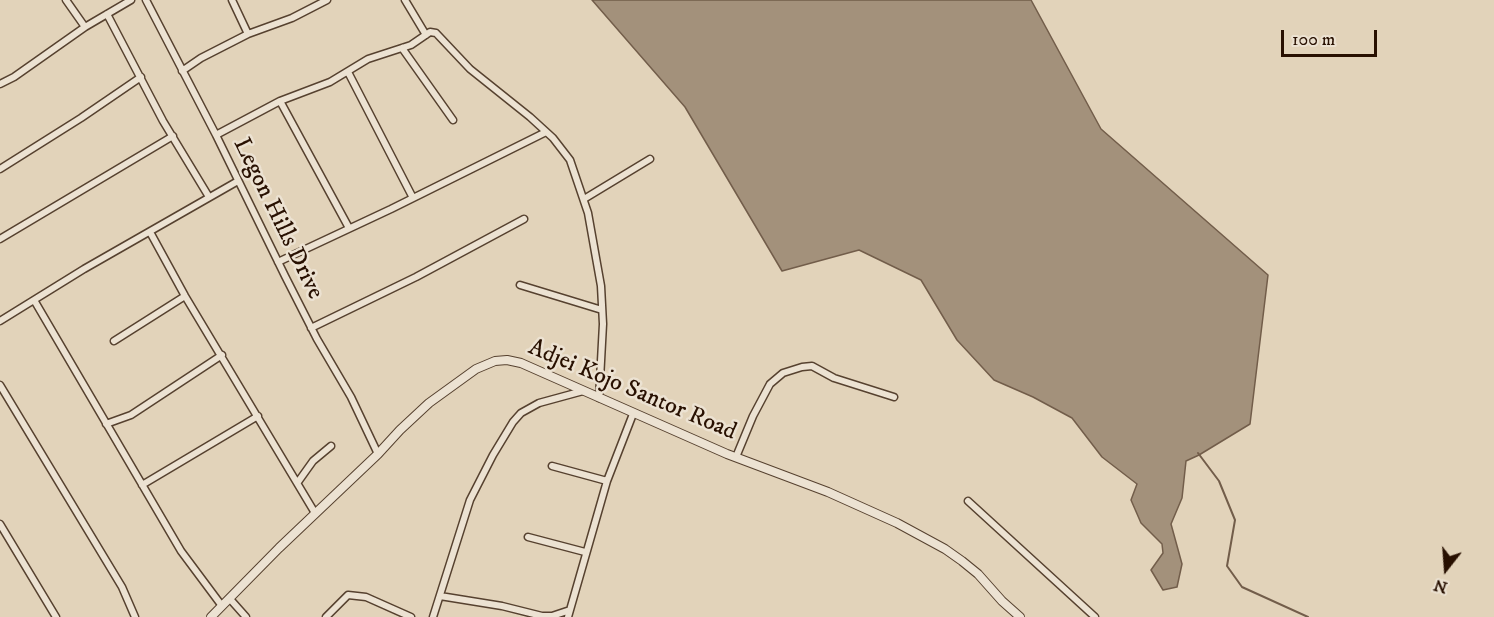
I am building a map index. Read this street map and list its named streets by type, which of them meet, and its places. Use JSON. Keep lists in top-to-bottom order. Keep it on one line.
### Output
{"streets":{"street":["Legon Hills Drive","Adjei Kojo Santor Road"]},"crossings":[["Legon Hills Drive","Adjei Kojo Santor Road"]],"scale_bar":"100 m","north":"bottom"}
